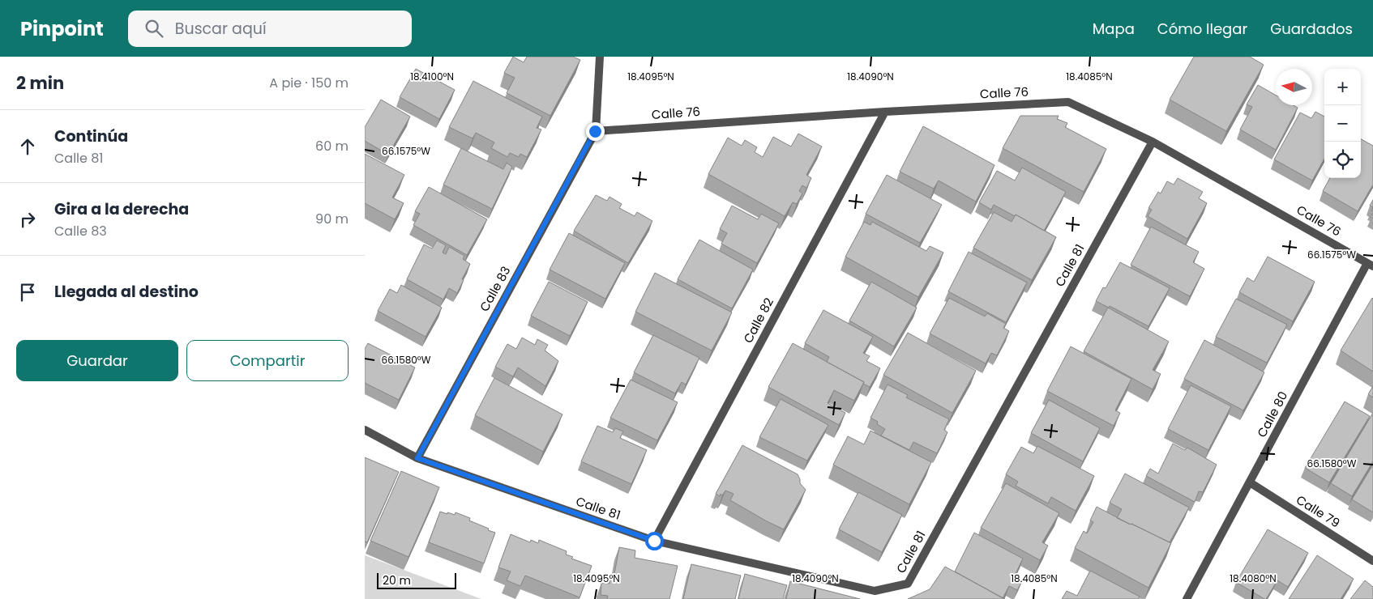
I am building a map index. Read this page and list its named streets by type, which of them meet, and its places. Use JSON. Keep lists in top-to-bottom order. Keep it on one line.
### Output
{"streets":{"street":["Calle 76","Calle 81","Calle 83","Calle 82","Calle 80","Calle 79"]},"crossings":[["Calle 76","Calle 81"],["Calle 76","Calle 83"],["Calle 76","Calle 82"],["Calle 76","Calle 80"],["Calle 81","Calle 83"],["Calle 81","Calle 82"],["Calle 80","Calle 79"]],"scale_bar":"20 m","north":"left","page":{"header":"Pinpoint","search":"Buscar aquí","nav":["Mapa","Cómo llegar","Guardados"],"heading":["2 min","A pie · 150 m"],"map_buttons":["+","−"],"list":[["Continúa","Calle 81","60 m"],["Gira a la derecha","Calle 83","90 m"],"Llegada al destino"],"buttons":["Guardar","Compartir"],"scale":"20 m"},"coordinates":["18.4100°N","18.4095°N","18.4090°N","18.4085°N","66.1575°W","66.1580°W","18.4080°N"]}
